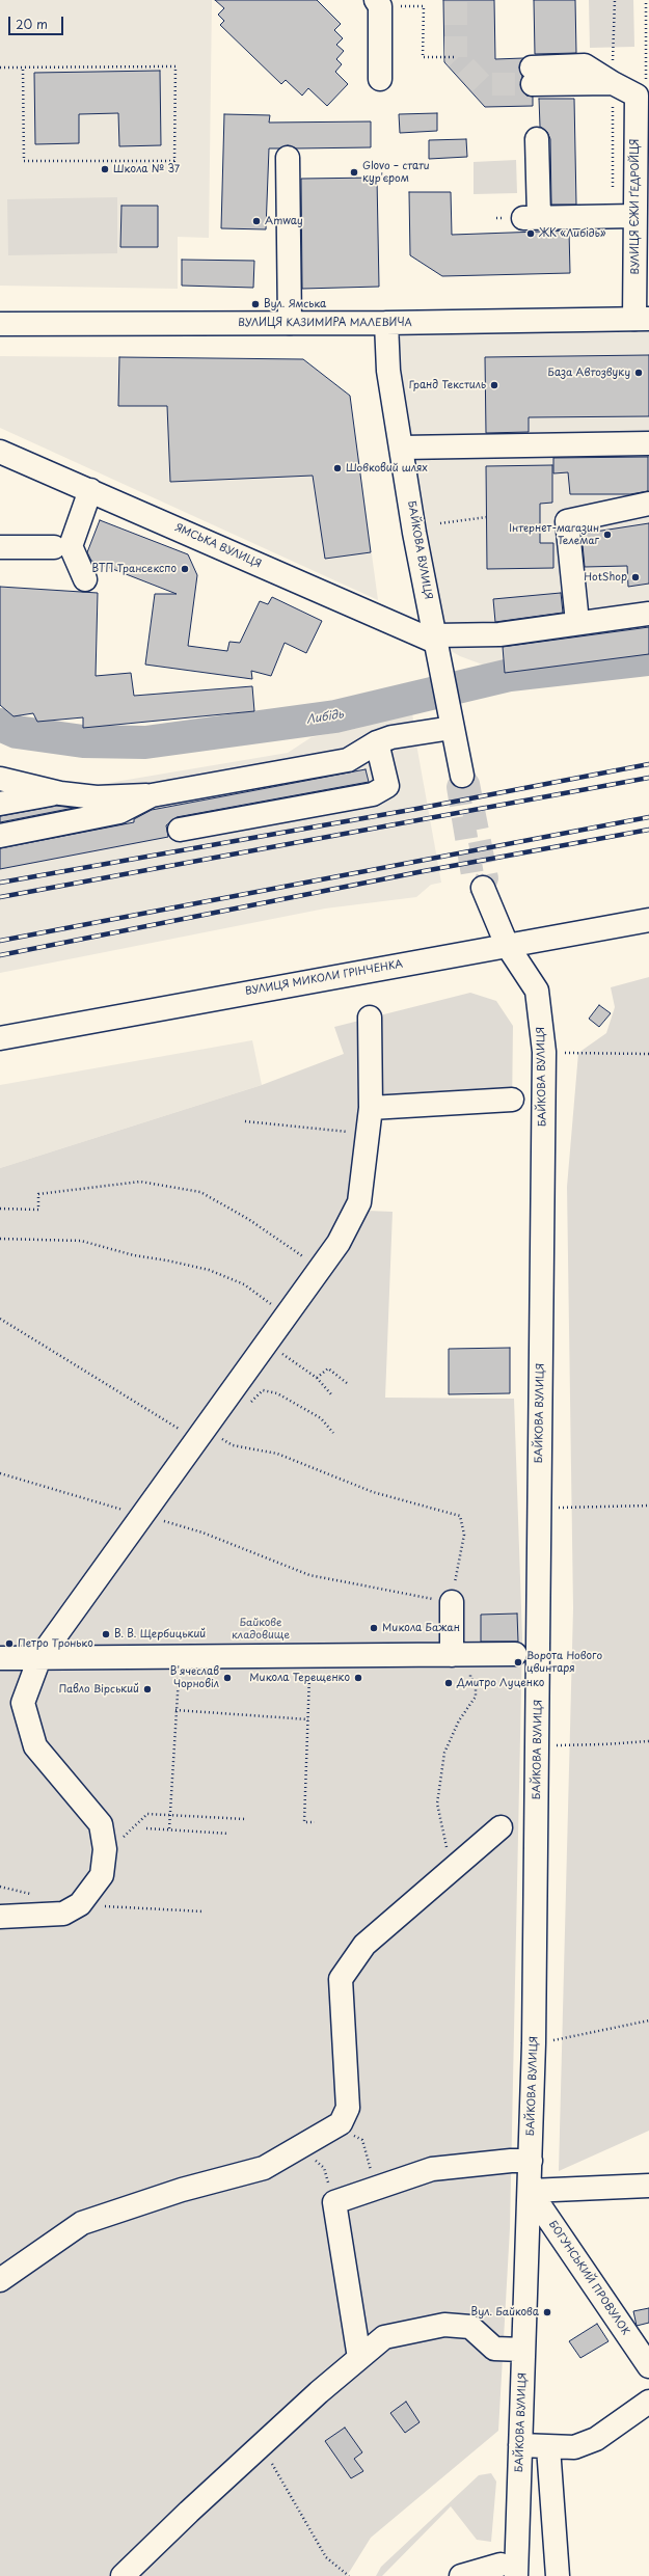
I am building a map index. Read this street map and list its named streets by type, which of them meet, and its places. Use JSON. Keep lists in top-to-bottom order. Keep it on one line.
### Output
{"streets":{"street":["ВУЛИЦЯ ЄЖИ ҐЕДРОЙЦЯ","ВУЛИЦЯ КАЗИМИРА МАЛЕВИЧА","ЯМСЬКА ВУЛИЦЯ","БАЙКОВА ВУЛИЦЯ","ВУЛИЦЯ МИКОЛИ ГРІНЧЕНКА","БОГУНСЬКИЙ ПРОВУЛОК"]},"crossings":[["ВУЛИЦЯ ЄЖИ ҐЕДРОЙЦЯ","ВУЛИЦЯ КАЗИМИРА МАЛЕВИЧА"],["ВУЛИЦЯ КАЗИМИРА МАЛЕВИЧА","БАЙКОВА ВУЛИЦЯ"],["ЯМСЬКА ВУЛИЦЯ","БАЙКОВА ВУЛИЦЯ"],["БАЙКОВА ВУЛИЦЯ","ВУЛИЦЯ МИКОЛИ ГРІНЧЕНКА"],["БАЙКОВА ВУЛИЦЯ","БОГУНСЬКИЙ ПРОВУЛОК"]],"water":["Либідь"],"parks":["Байкове кладовище"],"places":["Школа № 37","Glovo – стати кур'єром","Amway","ЖК «Либідь»","Вул. Ямська","База Автозвуку","Гранд Текстиль","Шовковий шлях","Інтернет-магазин Телемаг","ВТП Трансекспо","HotShop","Микола Бажан","В. В. Щербицький","Петро Тронько","Ворота Нового цвинтаря","В'ячеслав Чорновіл","Микола Терещенко","Дмитро Луценко","Павло Вірський","Вул. Байкова"],"scale_bar":"20 m"}
